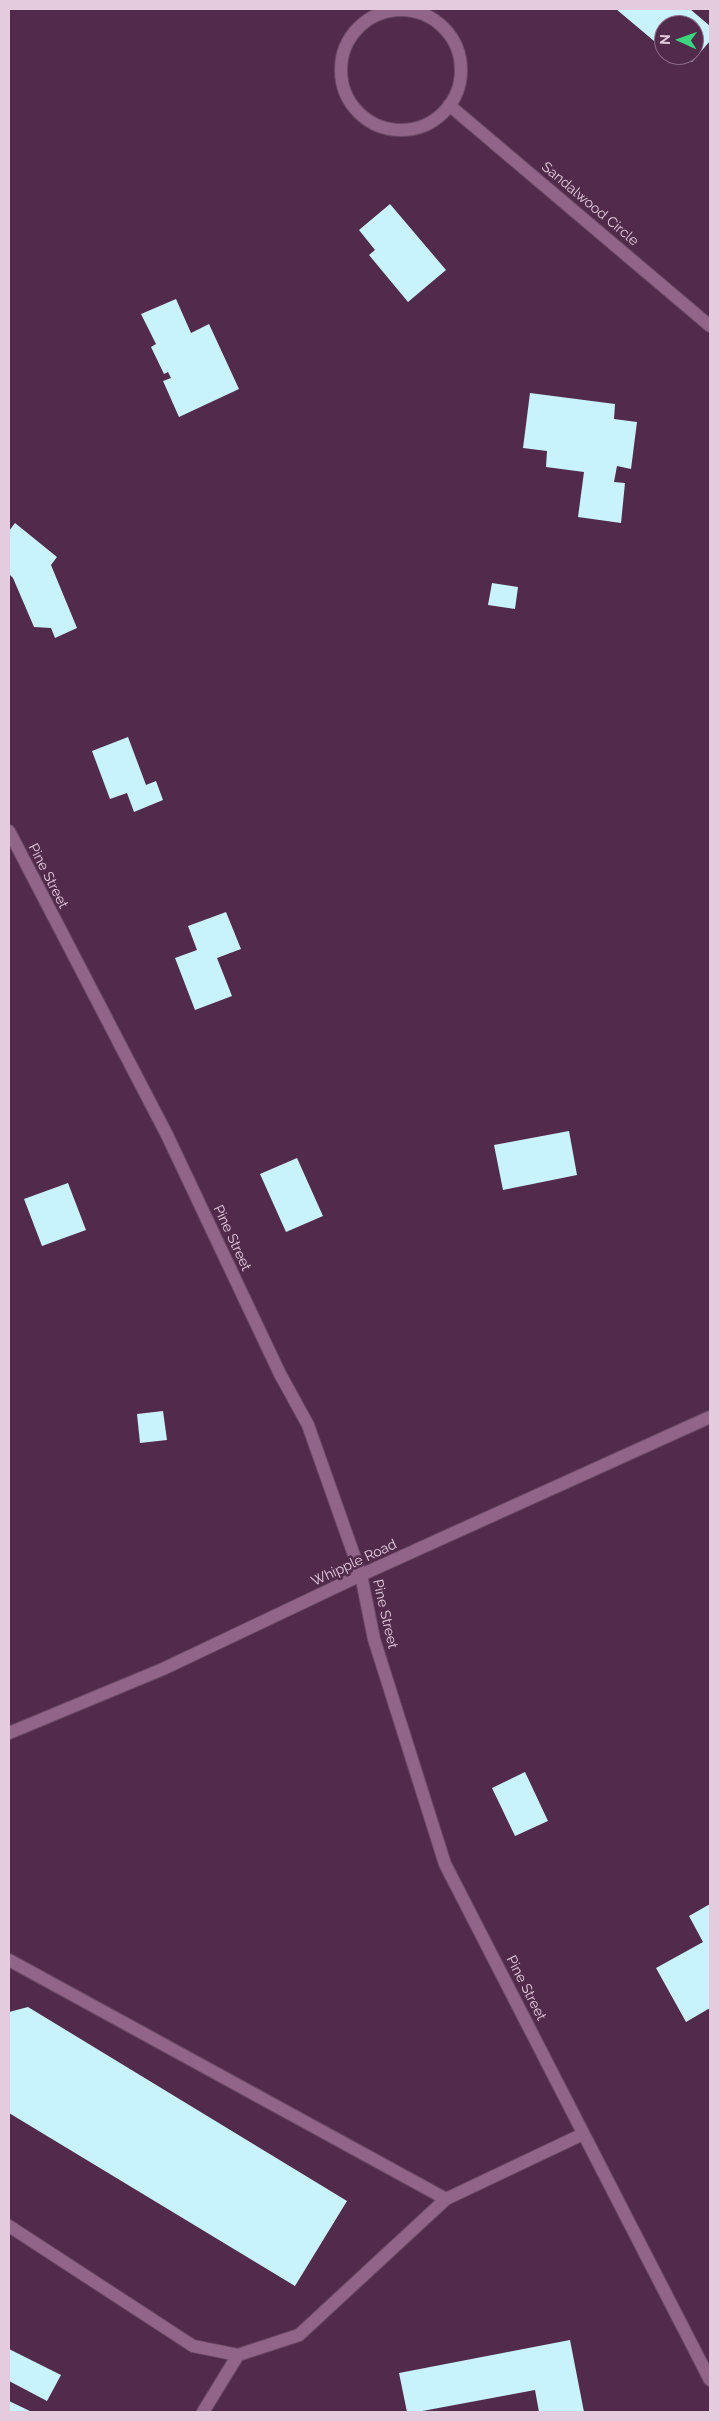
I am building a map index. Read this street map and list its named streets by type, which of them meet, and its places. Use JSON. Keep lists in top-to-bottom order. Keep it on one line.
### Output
{"streets":{"street":["Sandalwood Circle","Pine Street","Whipple Road"]},"crossings":[["Pine Street","Whipple Road"]],"north":"left"}
